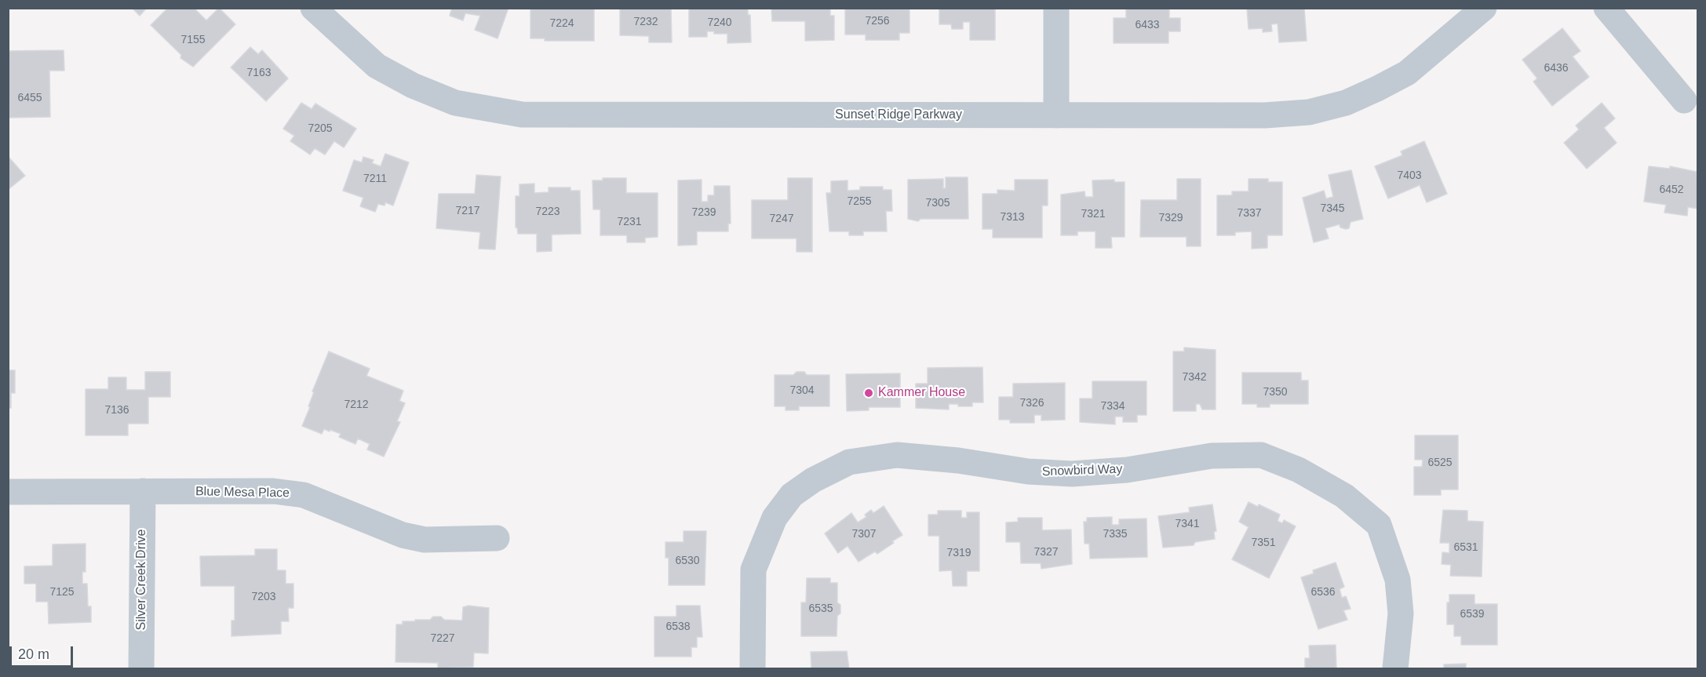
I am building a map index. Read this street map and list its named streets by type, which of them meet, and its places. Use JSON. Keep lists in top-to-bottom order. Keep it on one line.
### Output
{"streets":{"street":["Sunset Ridge Parkway","Snowbird Way","Blue Mesa Place","Silver Creek Drive"]},"crossings":[["Blue Mesa Place","Silver Creek Drive"]],"places":["Kammer House"],"house_numbers":["7256","7232","7240","7224","6433","7155","6436","7163","6455","7205","7403","7211","6452","7255","7305","7345","7217","7223","7239","7337","7321","7313","7329","7247","7231","7342","7304","7350","7326","7212","7334","7136","6525","7341","7307","7335","7351","6531","7327","7319","6530","7125","6536","7203","6535","6539","6538","7227"],"scale_bar":"20 m"}
